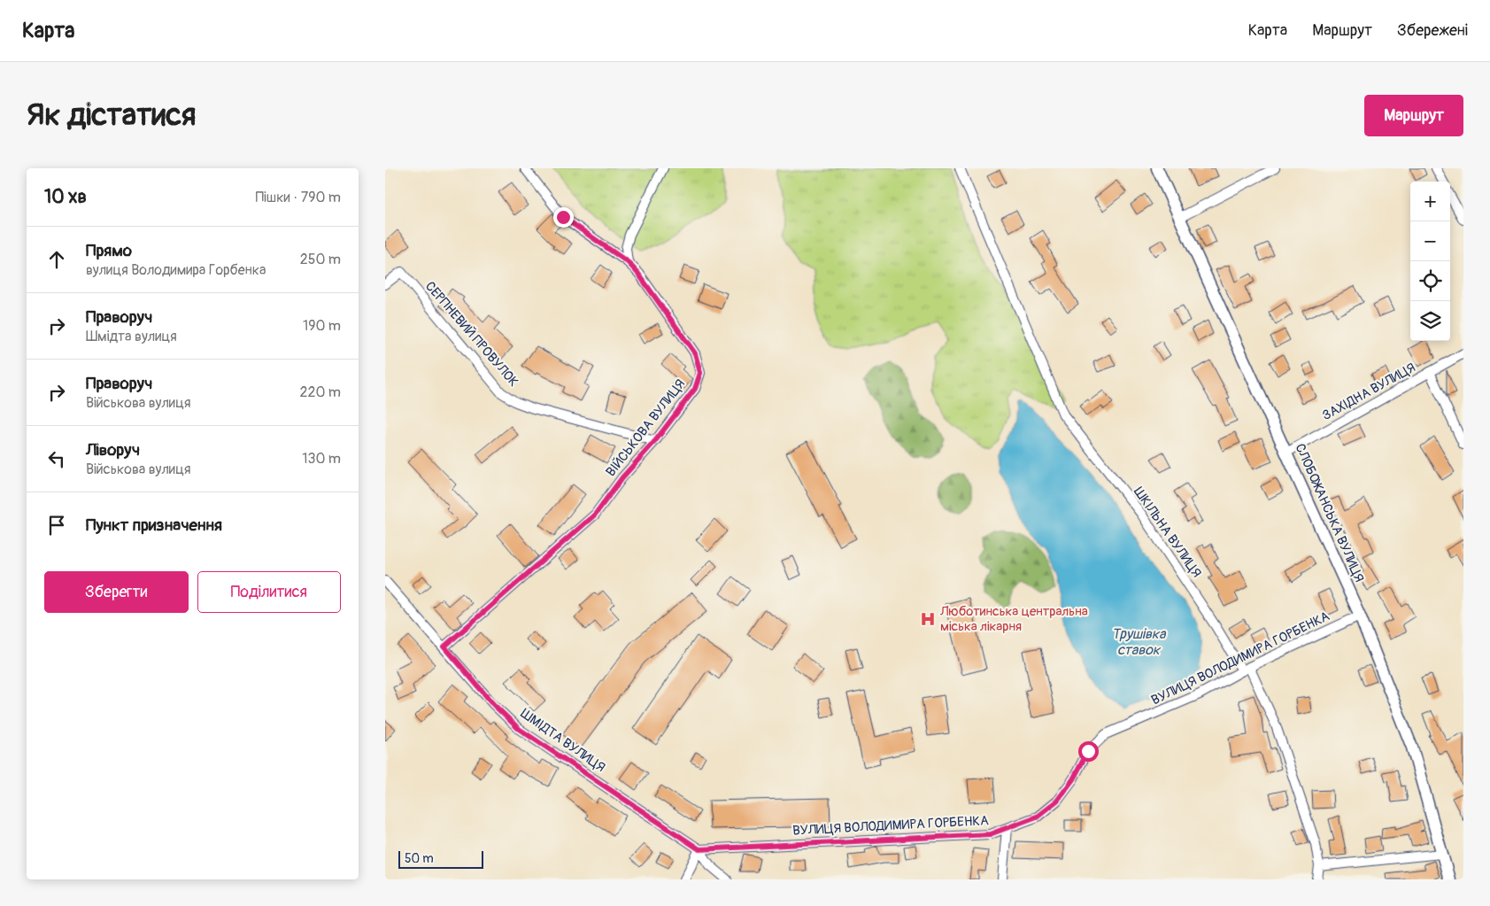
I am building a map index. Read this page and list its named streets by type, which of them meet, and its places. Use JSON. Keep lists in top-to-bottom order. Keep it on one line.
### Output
{"streets":{"street":["СЕРПНЕВИЙ ПРОВУЛОК","ЗАХІДНА ВУЛИЦЯ","ВІЙСЬКОВА ВУЛИЦЯ","СЛОБОЖАНСЬКА ВУЛИЦЯ","ШКІЛЬНА ВУЛИЦЯ","ВУЛИЦЯ ВОЛОДИМИРА ГОРБЕНКА","ШМІДТА ВУЛИЦЯ"]},"crossings":[["СЕРПНЕВИЙ ПРОВУЛОК","ВІЙСЬКОВА ВУЛИЦЯ"],["ЗАХІДНА ВУЛИЦЯ","СЛОБОЖАНСЬКА ВУЛИЦЯ"],["ВІЙСЬКОВА ВУЛИЦЯ","ШМІДТА ВУЛИЦЯ"],["СЛОБОЖАНСЬКА ВУЛИЦЯ","ВУЛИЦЯ ВОЛОДИМИРА ГОРБЕНКА"],["ШКІЛЬНА ВУЛИЦЯ","ВУЛИЦЯ ВОЛОДИМИРА ГОРБЕНКА"],["ВУЛИЦЯ ВОЛОДИМИРА ГОРБЕНКА","ШМІДТА ВУЛИЦЯ"]],"water":["Трушівка ставок"],"places":{"hospital":["Люботинська центральна міська лікарня"]},"scale_bar":"50 m","page":{"header":"Карта","nav":["Карта","Маршрут","Збережені"],"buttons":["Маршрут",["Зберегти","Поділитися"]],"title":"Як дістатися","heading":["10 хв","Пішки · 790 m"],"map_buttons":["+","−"],"list":[["Прямо","вулиця Володимира Горбенка","250 m"],["Праворуч","Шмідта вулиця","190 m"],["Праворуч","Військова вулиця","220 m"],["Ліворуч","Військова вулиця","130 m"],"Пункт призначення"],"scale":"50 m"}}
